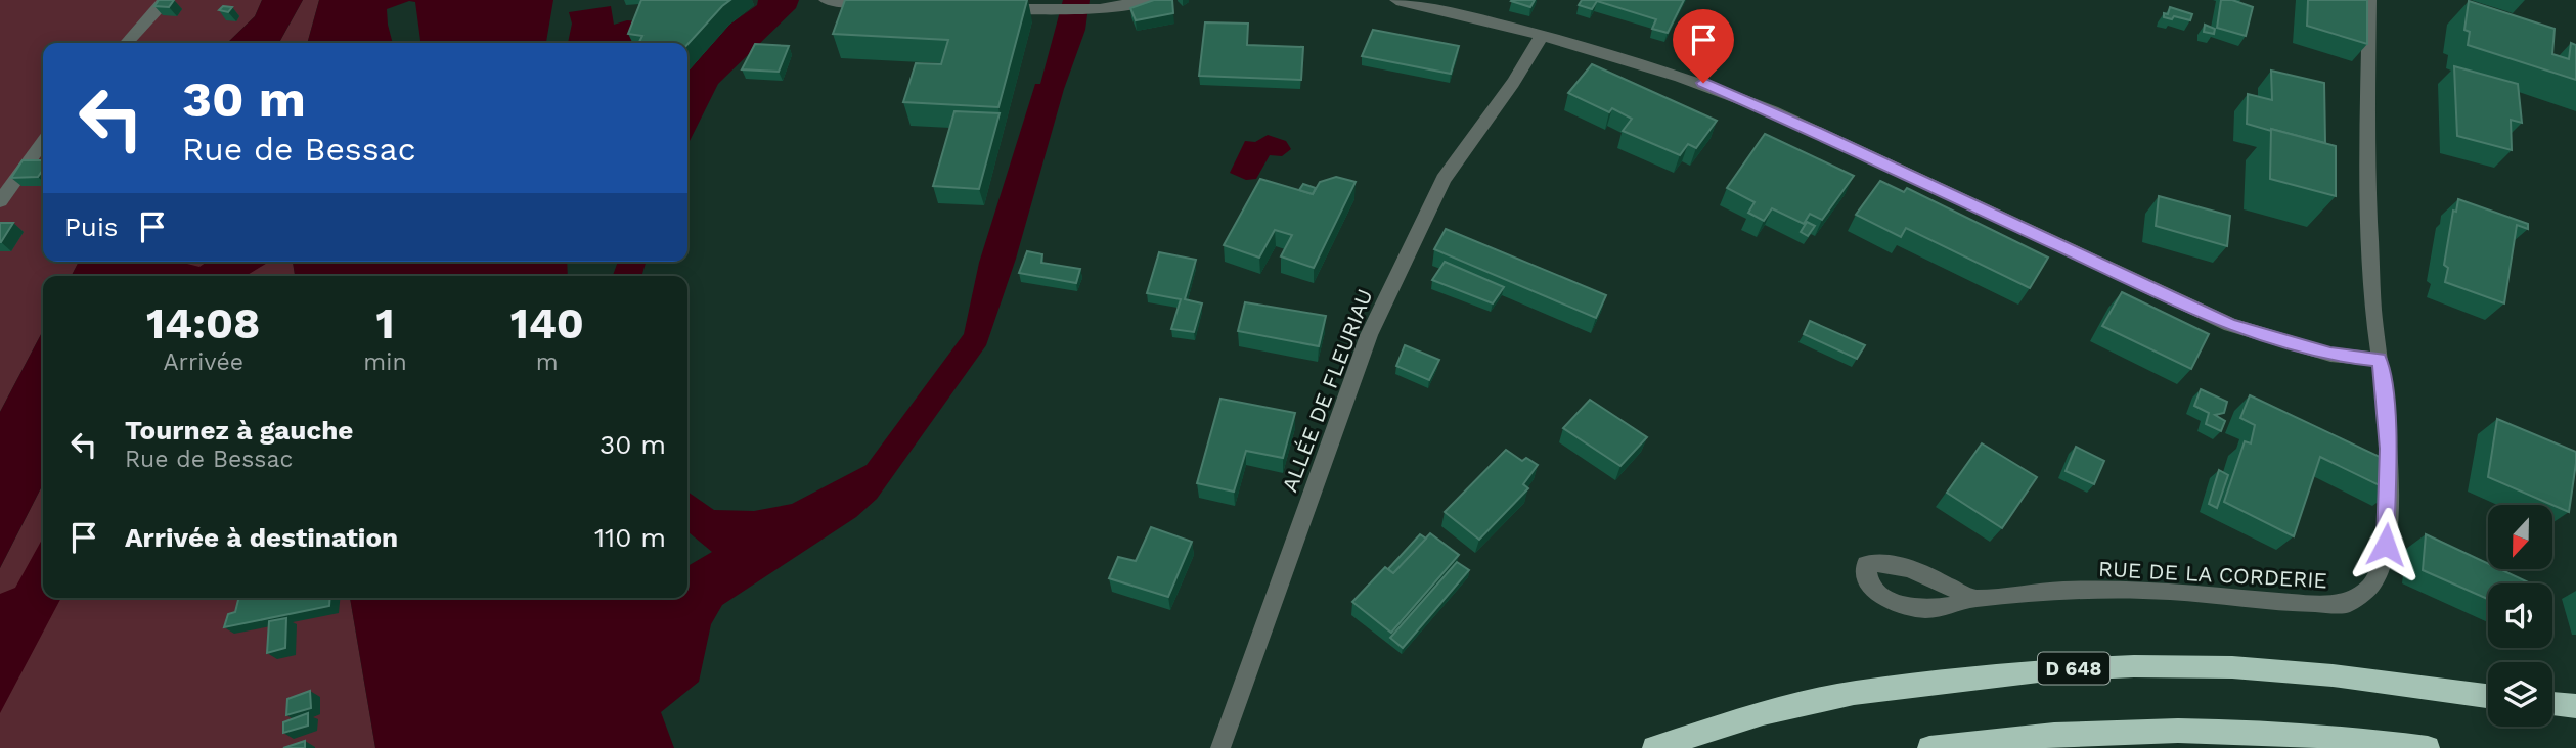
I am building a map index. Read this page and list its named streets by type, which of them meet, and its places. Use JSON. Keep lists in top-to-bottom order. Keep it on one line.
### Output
{"streets":{"highway":["D 648"],"street":["ALLÉE DE FLEURIAU","RUE DE LA CORDERIE"]},"north":"bottom","page":{"turn":["30 m","Rue de Bessac"],"then":"Puis","eta":["14:08","Arrivée","1","min","140","m"],"list":[{"name":"Tournez à gauche","note":"Rue de Bessac","value":"30 m"},{"name":"Arrivée à destination","value":"110 m"}]}}
